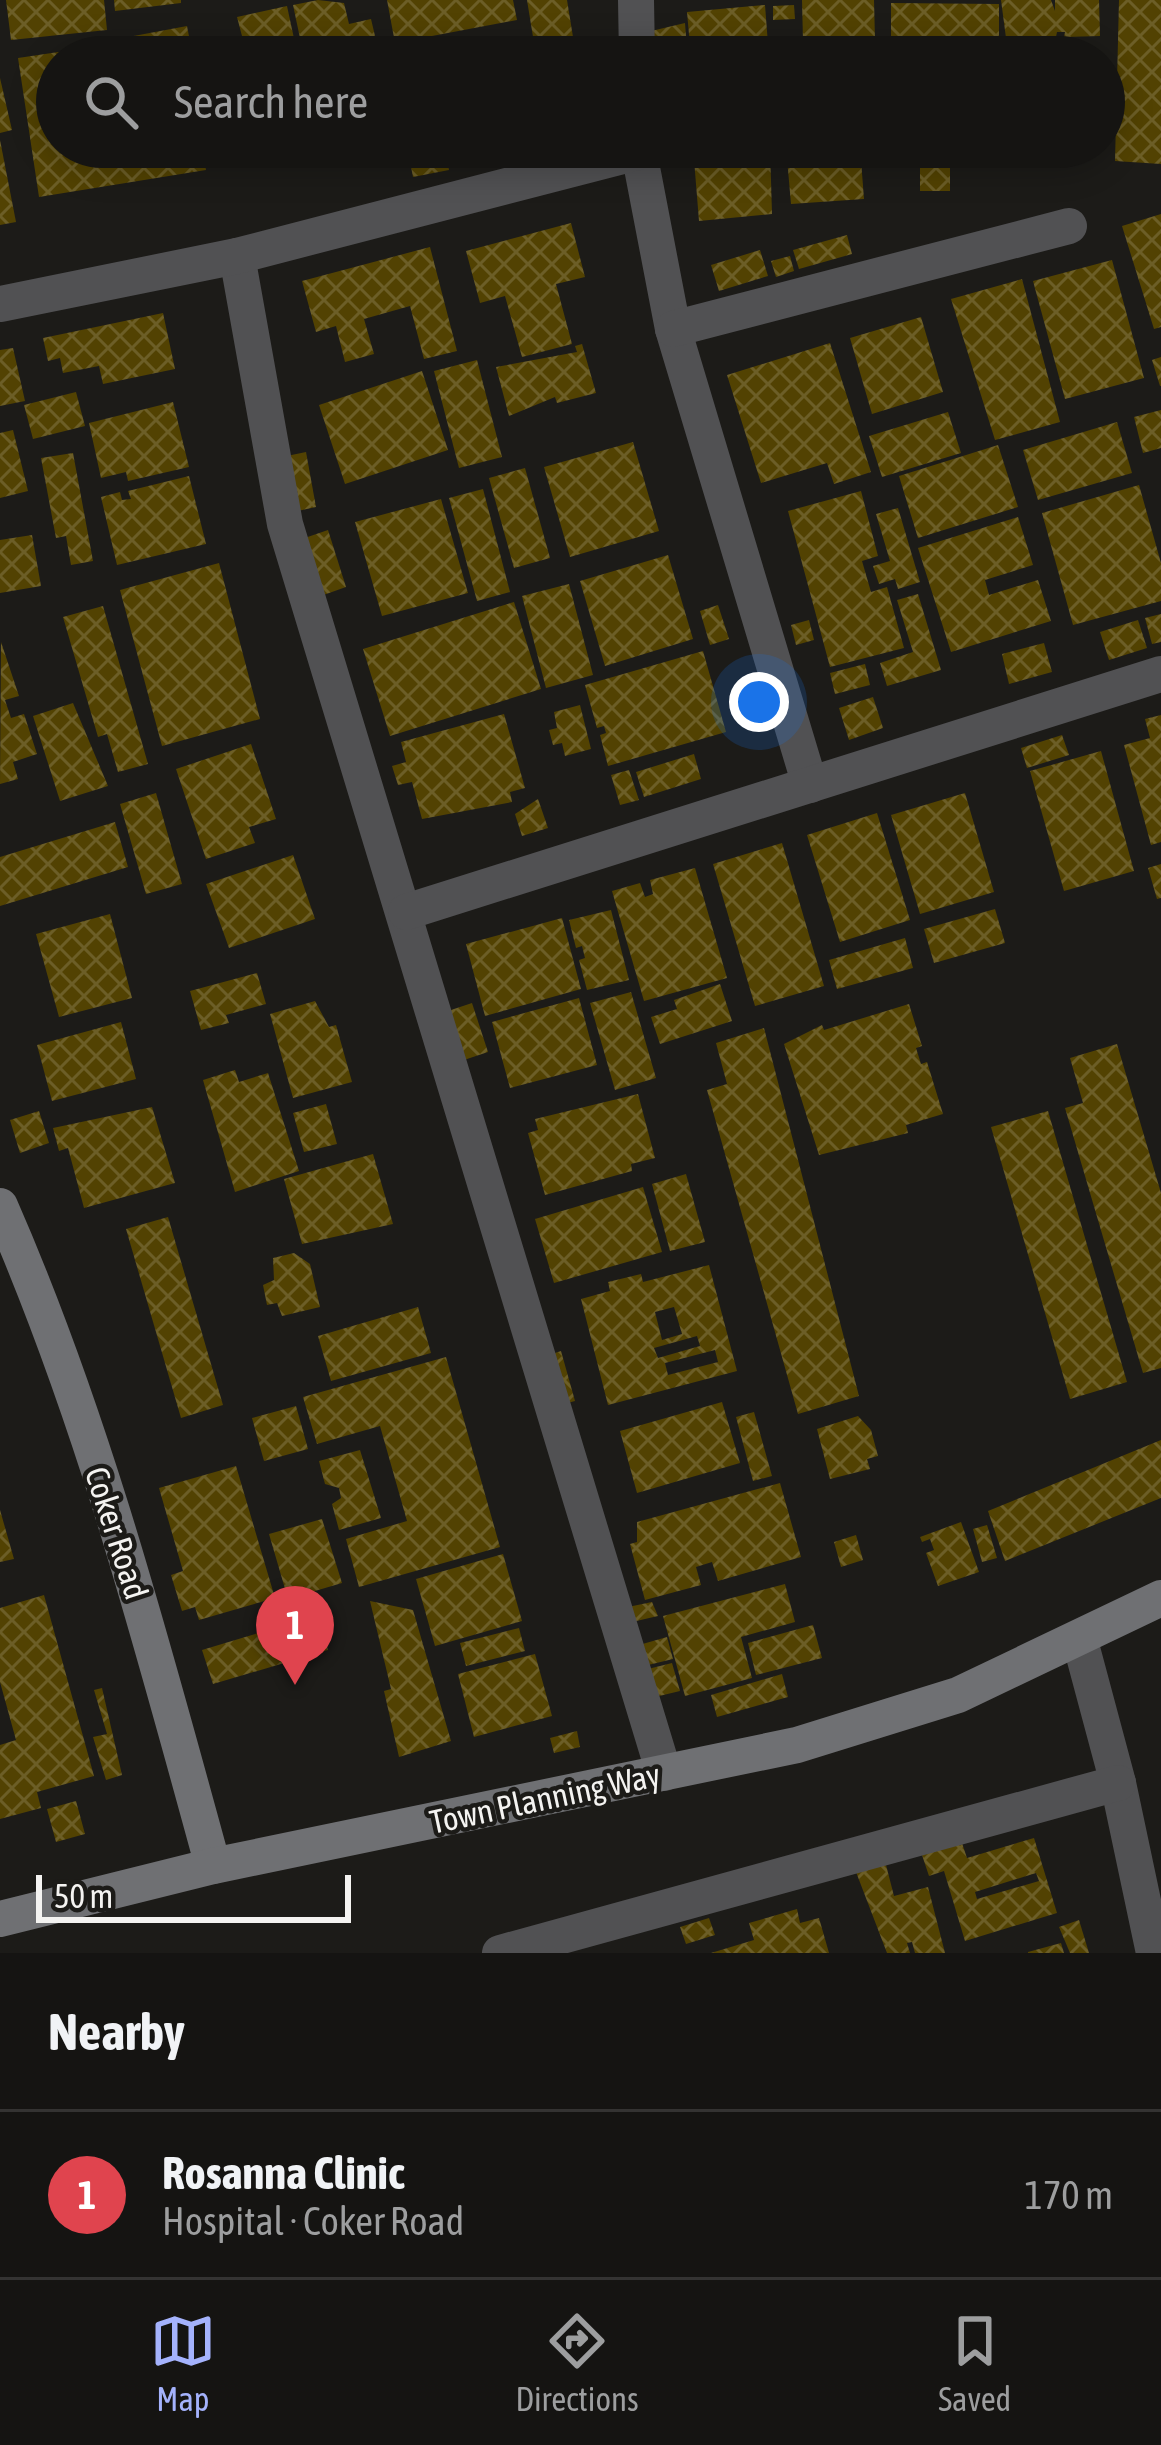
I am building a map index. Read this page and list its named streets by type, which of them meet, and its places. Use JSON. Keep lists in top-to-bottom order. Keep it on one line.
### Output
{"streets":{"main road":["Coker Road","Town Planning Way"]},"crossings":[["Coker Road","Town Planning Way"]],"scale_bar":"50 m","page":{"search":"Search here","pins":"1","scale":"50 m","heading":"Nearby","list":[{"mark":"1","name":"Rosanna Clinic","note":"Hospital · Coker Road","value":"170 m"}],"nav":["Map","Directions","Saved"]}}
